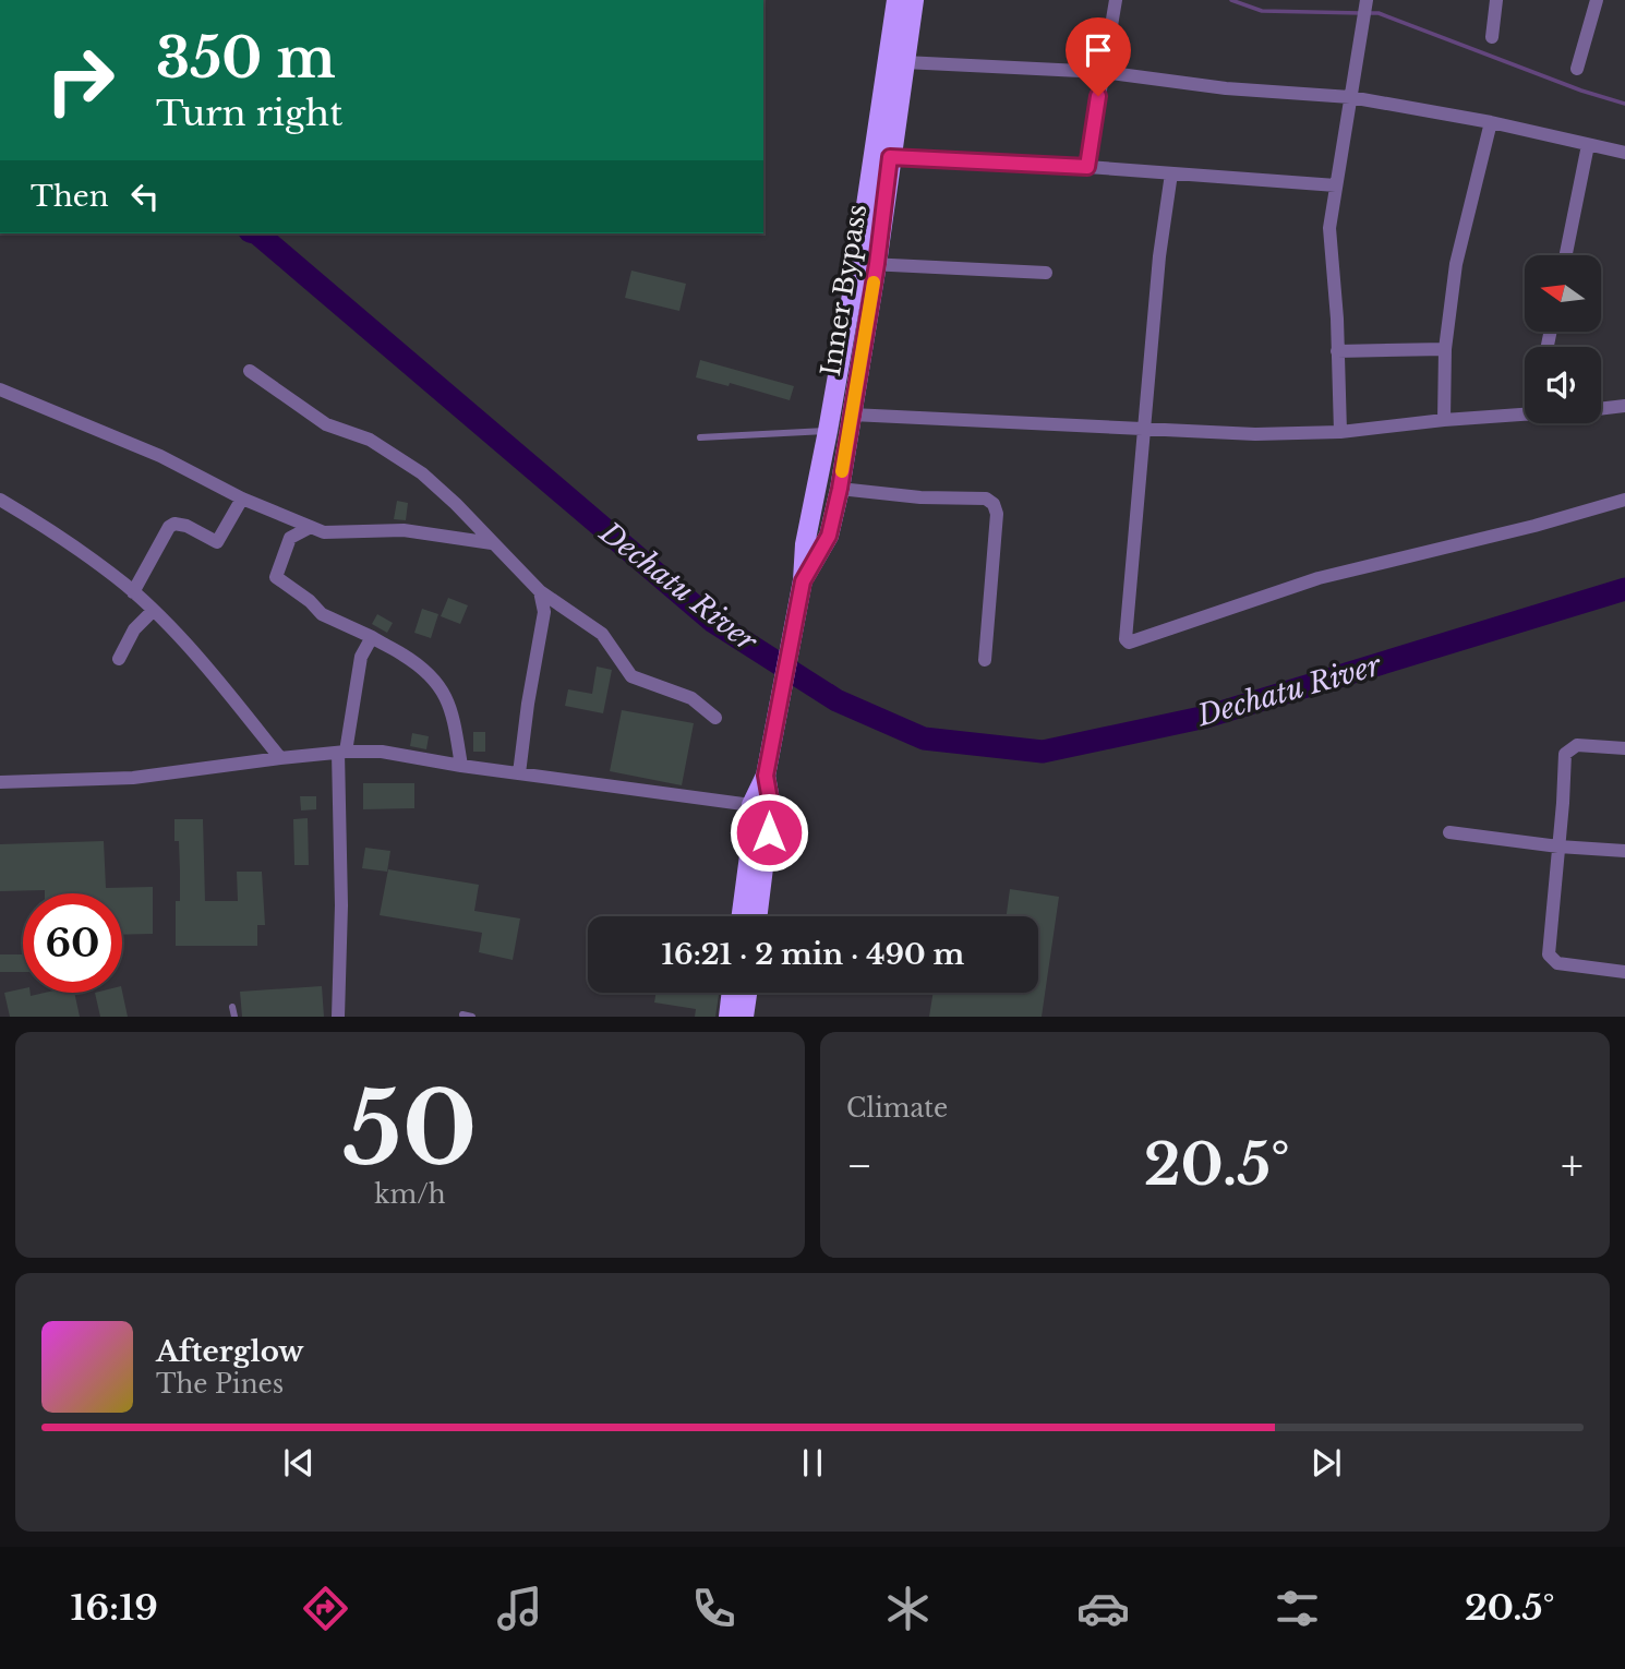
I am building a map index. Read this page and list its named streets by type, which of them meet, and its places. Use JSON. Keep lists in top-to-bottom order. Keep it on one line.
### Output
{"streets":{"main road":["Inner Bypass"]},"water":["Dechatu River"],"north":"left","page":{"turn":["350 m","Turn right"],"then":"Then","limit":"60","trip":"16:21 · 2 min · 490 m","tile":[["50","km/h"],"Climate"],"heat":["−","20.5°","+"],"song":["Afterglow","The Pines"],"tabs":["16:19","20.5°"]}}
